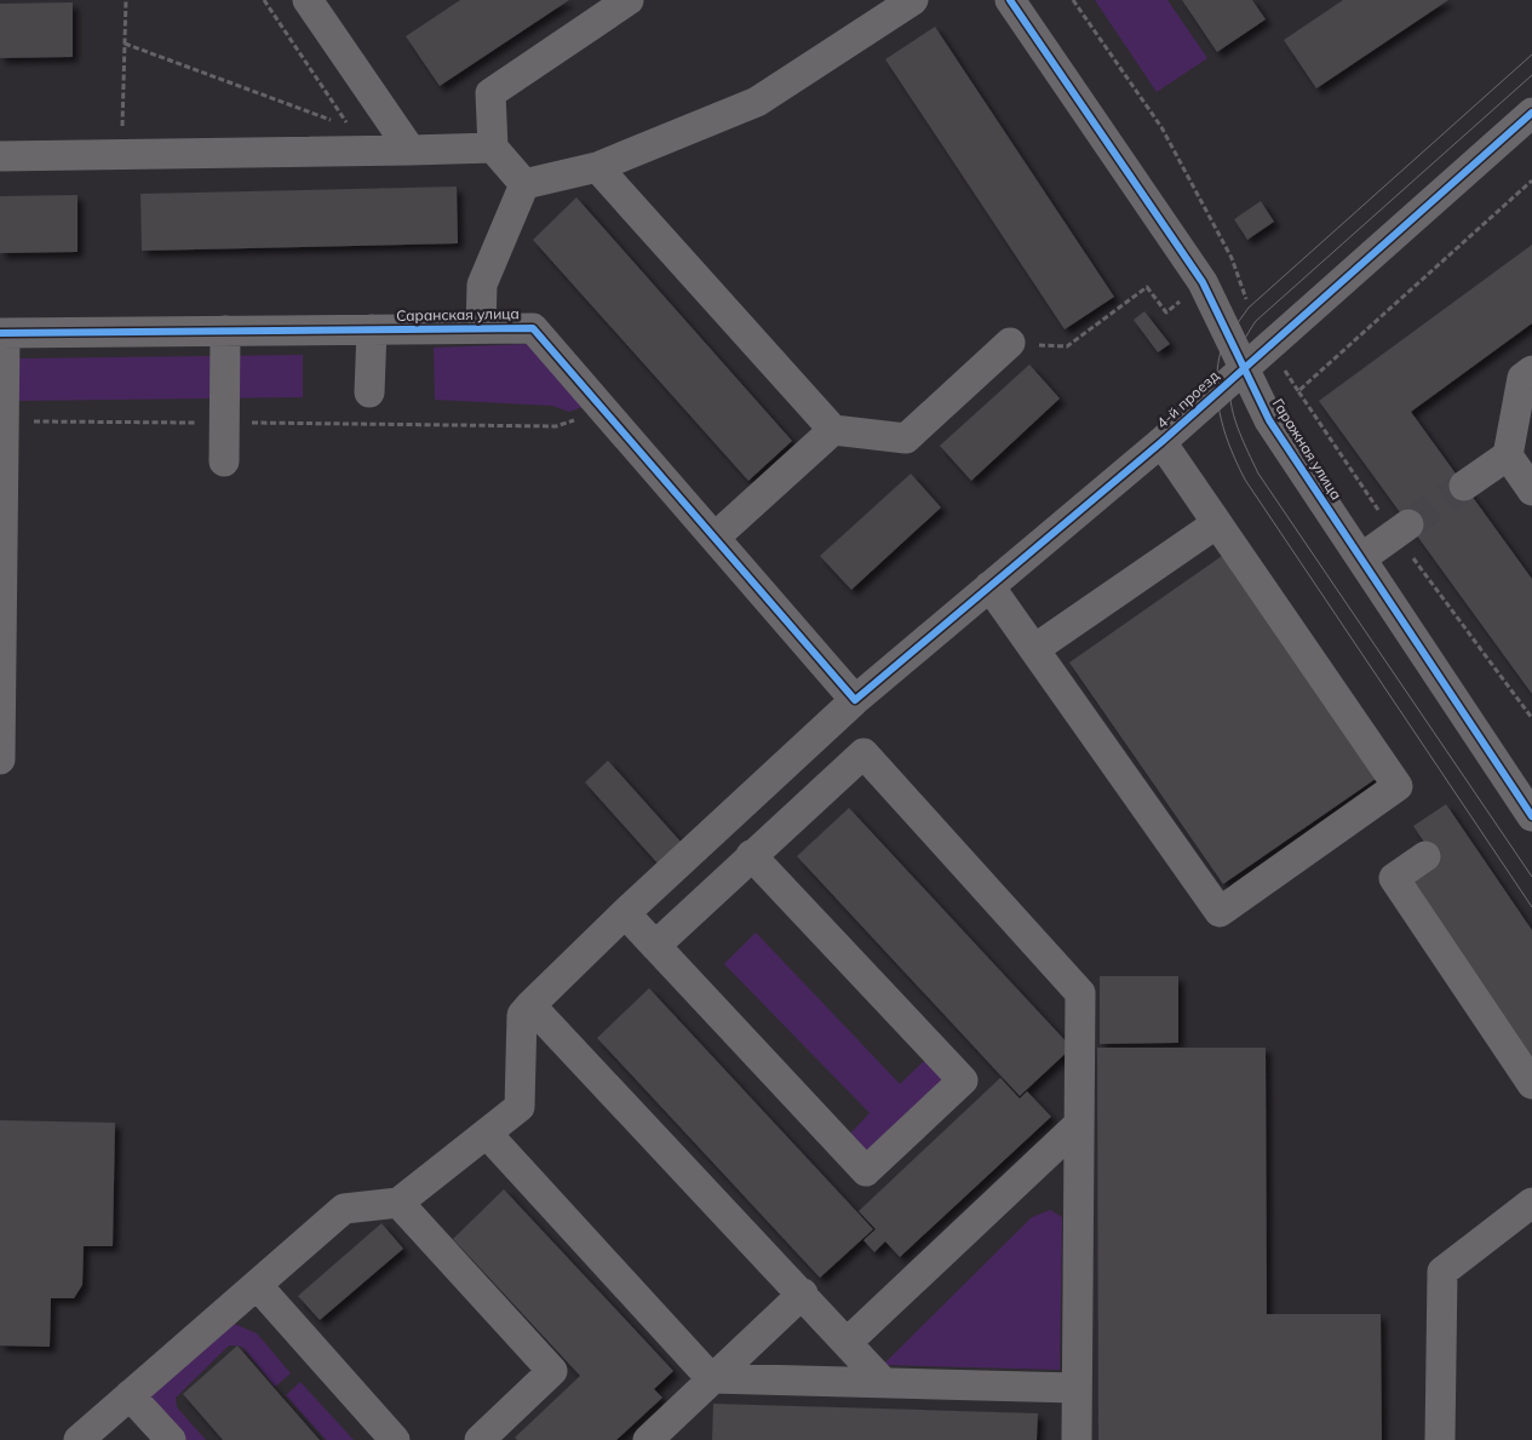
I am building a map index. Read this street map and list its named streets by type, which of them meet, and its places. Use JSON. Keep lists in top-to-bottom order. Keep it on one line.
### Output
{"streets":{"street":["Саранская улица","4-й проезд","Гаражная улица"]},"crossings":[["Саранская улица","4-й проезд"],["4-й проезд","Гаражная улица"]]}
